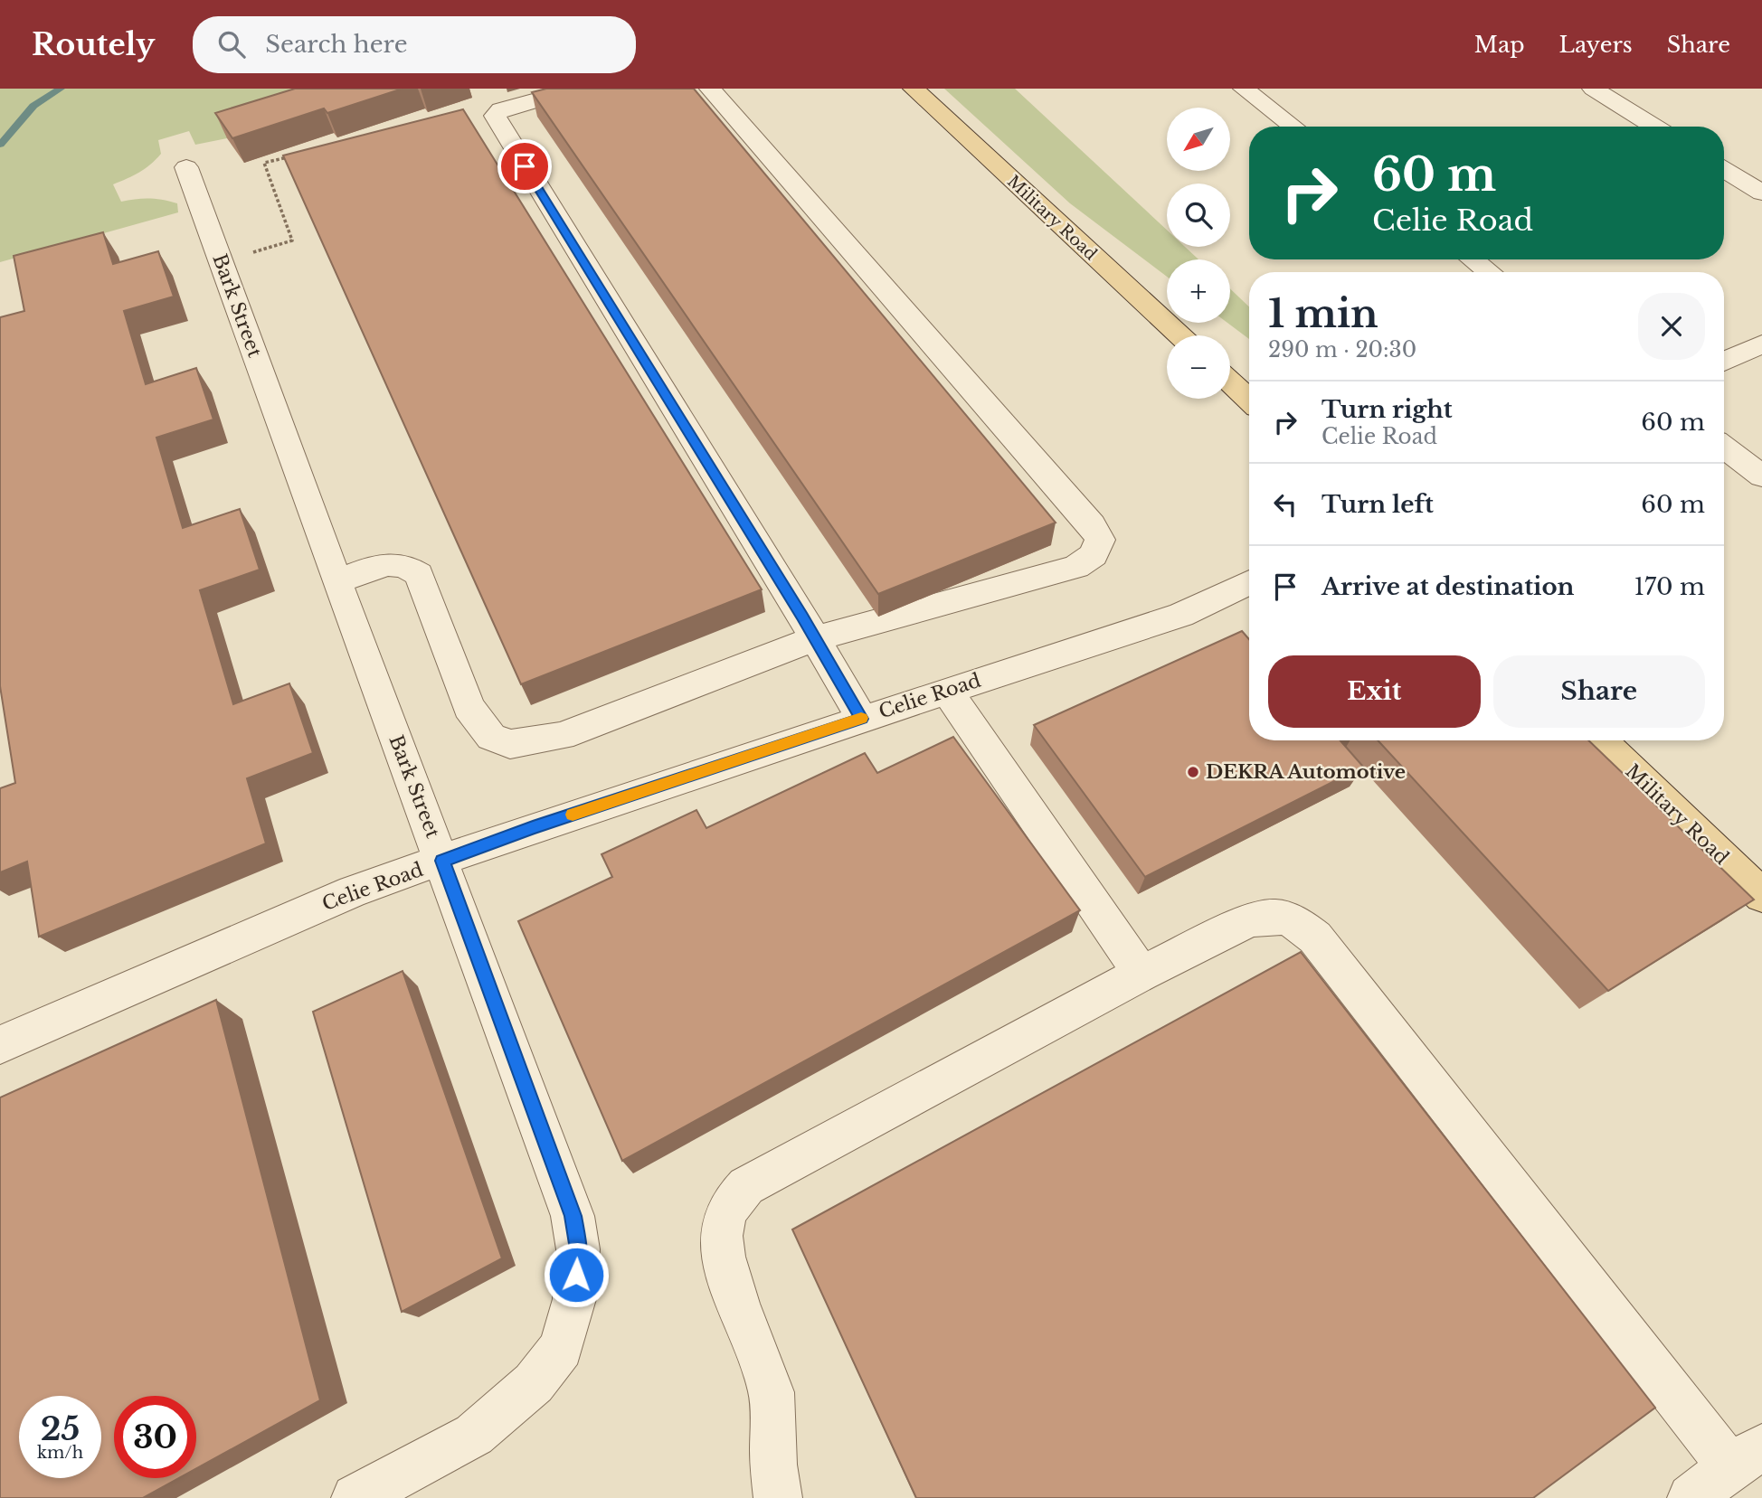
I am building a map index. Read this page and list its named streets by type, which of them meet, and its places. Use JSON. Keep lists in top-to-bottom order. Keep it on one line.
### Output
{"streets":{"main road":["Military Road"],"street":["Bark Street","Celie Road"]},"crossings":[["Bark Street","Celie Road"]],"places":["DEKRA Automotive"],"north":"bottom left","page":{"header":"Routely","search":"Search here","nav":["Map","Layers","Share"],"map_buttons":["+","−"],"turn":["60 m","Celie Road"],"heading":["1 min","290 m · 20:30"],"list":[{"name":"Turn right","note":"Celie Road","value":"60 m"},{"name":"Turn left","value":"60 m"},{"name":"Arrive at destination","value":"170 m"}],"buttons":["Exit","Share"],"speed":"25 km/h","limit":"30"}}
